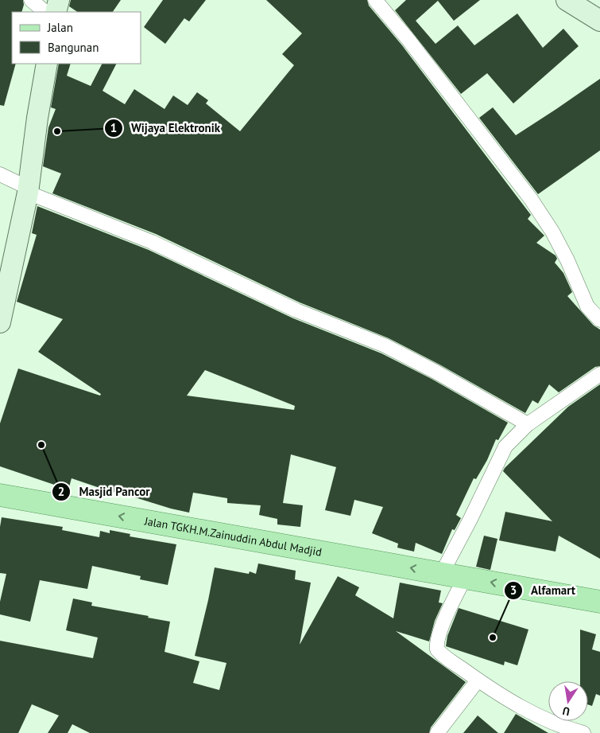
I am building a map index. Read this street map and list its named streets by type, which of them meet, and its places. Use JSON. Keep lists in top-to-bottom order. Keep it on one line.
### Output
{"streets":{"main road":["Jalan TGKH.M.Zainuddin Abdul Madjid"]},"one_way":["Jalan TGKH.M.Zainuddin Abdul Madjid"],"places":["Wijaya Elektronik","Masjid Pancor","Alfamart"],"legend":["Jalan","Bangunan"],"north":"bottom"}
